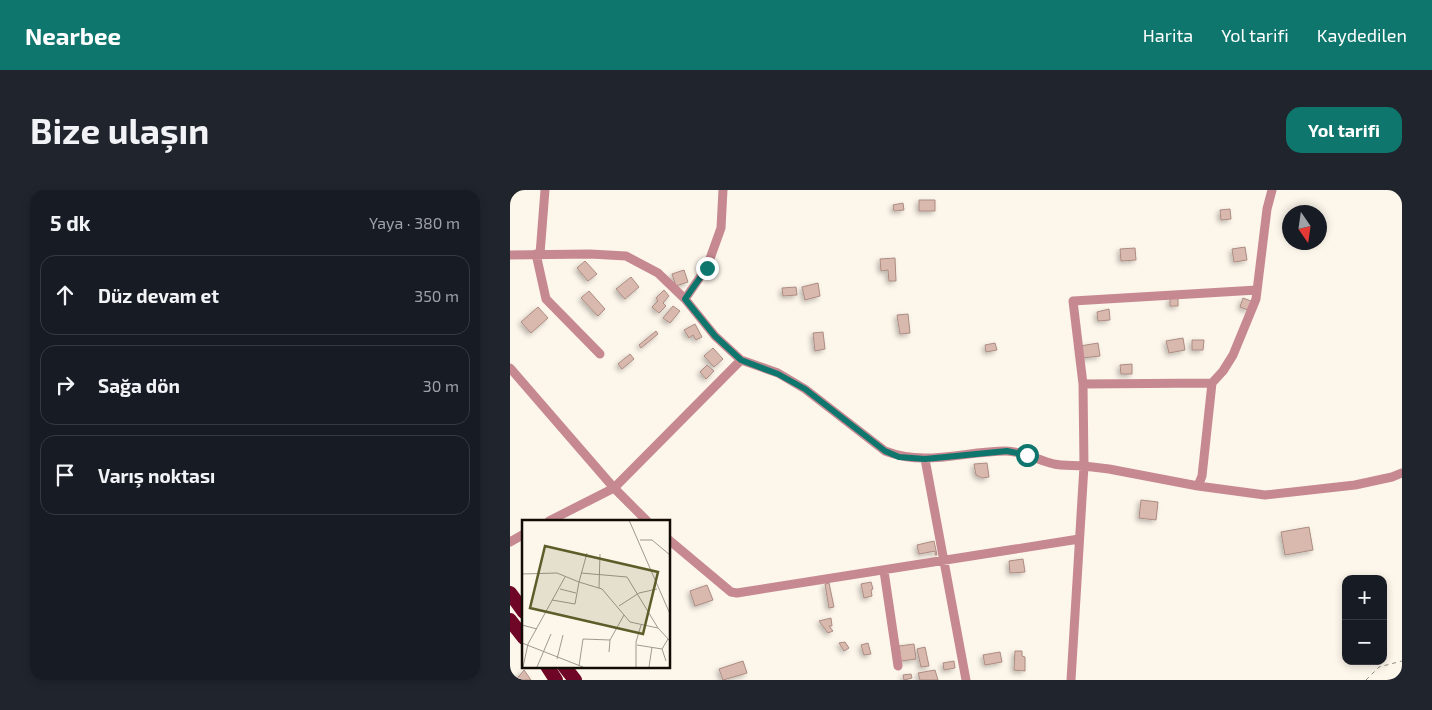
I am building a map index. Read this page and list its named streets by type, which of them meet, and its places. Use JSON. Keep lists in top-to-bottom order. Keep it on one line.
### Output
{"north":"bottom","page":{"header":"Nearbee","nav":["Harita","Yol tarifi","Kaydedilen"],"buttons":"Yol tarifi","title":"Bize ulaşın","heading":["5 dk","Yaya · 380 m"],"list":[["Düz devam et","350 m"],["Sağa dön","30 m"],"Varış noktası"],"map_buttons":["+","−"]}}
